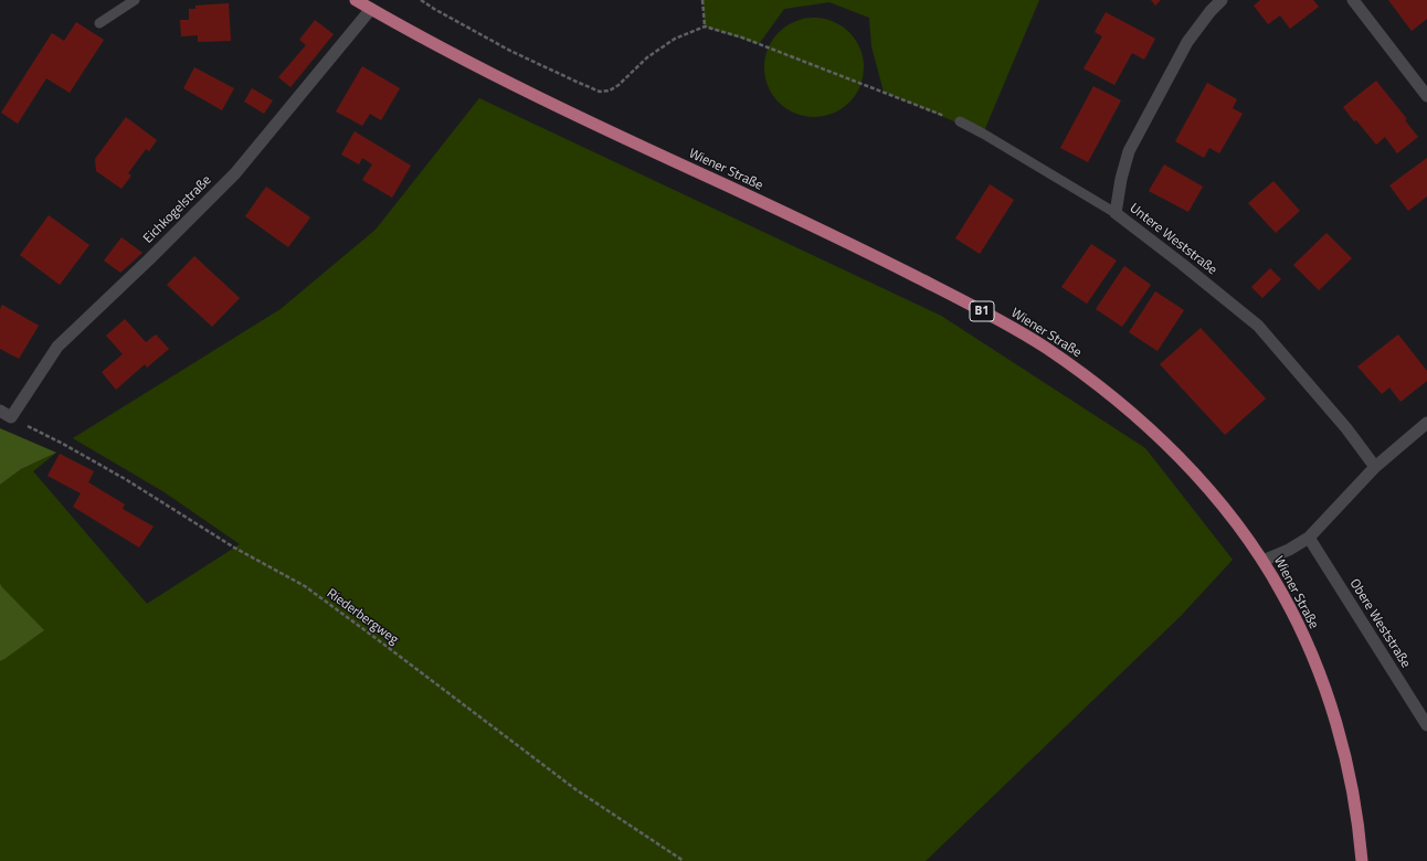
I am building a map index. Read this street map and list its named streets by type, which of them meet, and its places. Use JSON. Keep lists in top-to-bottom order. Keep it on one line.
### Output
{"streets":{"main road":["Wiener Straße","B1"],"street":["Eichkogelstraße","Untere Weststraße","Obere Weststraße"],"path":["Riederbergweg"]},"crossings":[["Wiener Straße","Eichkogelstraße"],["Eichkogelstraße","Riederbergweg"]]}
